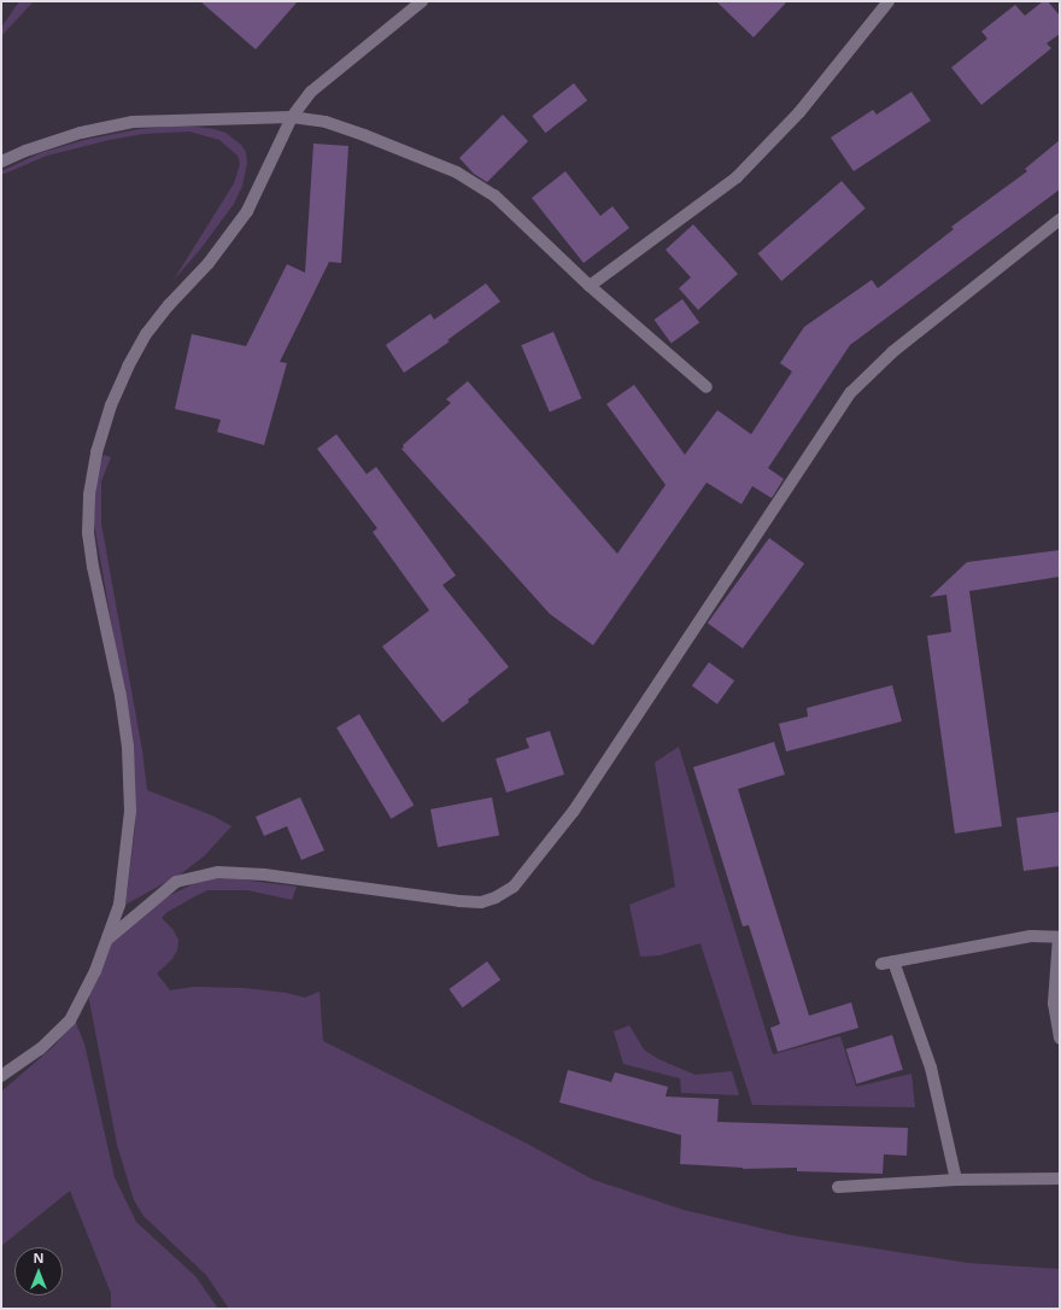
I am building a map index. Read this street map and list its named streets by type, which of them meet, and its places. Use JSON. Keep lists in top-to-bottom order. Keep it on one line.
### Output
{"north":"top"}
